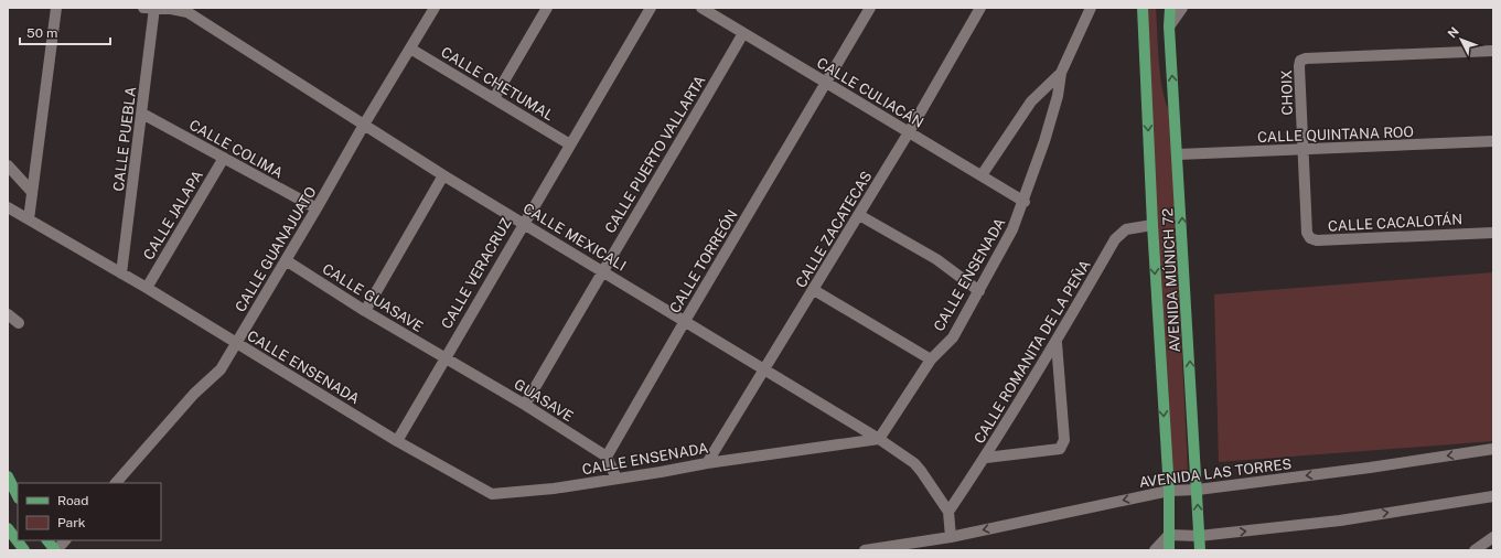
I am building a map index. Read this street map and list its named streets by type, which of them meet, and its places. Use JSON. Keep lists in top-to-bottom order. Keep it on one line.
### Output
{"streets":{"main road":["AVENIDA MÚNICH 72"],"street":["CALLE CHETUMAL","CALLE CULIACÁN","CHOIX","CALLE QUINTANA ROO","CALLE PUEBLA","CALLE COLIMA","CALLE PUERTO VALLARTA","CALLE JALAPA","CALLE CACALOTÁN","CALLE ZACATECAS","CALLE MEXICALI","CALLE GUANAJUATO","CALLE TORREÓN","CALLE VERACRUZ","CALLE ENSENADA","CALLE GUASAVE","CALLE ROMANITA DE LA PEÑA","GUASAVE","AVENIDA LAS TORRES"]},"crossings":[["CALLE CHETUMAL","CALLE GUANAJUATO"],["CALLE CHETUMAL","CALLE VERACRUZ"],["CALLE CULIACÁN","CALLE PUERTO VALLARTA"],["CALLE CULIACÁN","CALLE ZACATECAS"],["CALLE CULIACÁN","CALLE TORREÓN"],["CALLE CULIACÁN","CALLE ENSENADA"],["CHOIX","CALLE QUINTANA ROO"],["CHOIX","CALLE CACALOTÁN"],["CALLE QUINTANA ROO","CALLE CACALOTÁN"],["CALLE QUINTANA ROO","AVENIDA MÚNICH 72"],["CALLE PUEBLA","CALLE COLIMA"],["CALLE PUEBLA","CALLE MEXICALI"],["CALLE PUEBLA","CALLE ENSENADA"],["CALLE COLIMA","CALLE JALAPA"],["CALLE COLIMA","CALLE GUANAJUATO"],["CALLE PUERTO VALLARTA","CALLE MEXICALI"],["CALLE PUERTO VALLARTA","GUASAVE"],["CALLE JALAPA","CALLE ENSENADA"],["CALLE ZACATECAS","CALLE MEXICALI"],["CALLE ZACATECAS","CALLE ENSENADA"],["CALLE MEXICALI","CALLE GUANAJUATO"],["CALLE MEXICALI","CALLE TORREÓN"],["CALLE MEXICALI","CALLE VERACRUZ"],["CALLE MEXICALI","CALLE ENSENADA"],["CALLE MEXICALI","CALLE ROMANITA DE LA PEÑA"],["CALLE MEXICALI","AVENIDA LAS TORRES"],["CALLE GUANAJUATO","CALLE ENSENADA"],["CALLE GUANAJUATO","CALLE GUASAVE"],["CALLE TORREÓN","GUASAVE"],["CALLE VERACRUZ","CALLE ENSENADA"],["CALLE VERACRUZ","CALLE GUASAVE"],["CALLE VERACRUZ","GUASAVE"],["AVENIDA MÚNICH 72","CALLE ROMANITA DE LA PEÑA"],["AVENIDA MÚNICH 72","AVENIDA LAS TORRES"],["CALLE GUASAVE","GUASAVE"]],"legend":["Road","Park"],"scale_bar":"50 m","north":"top left"}
